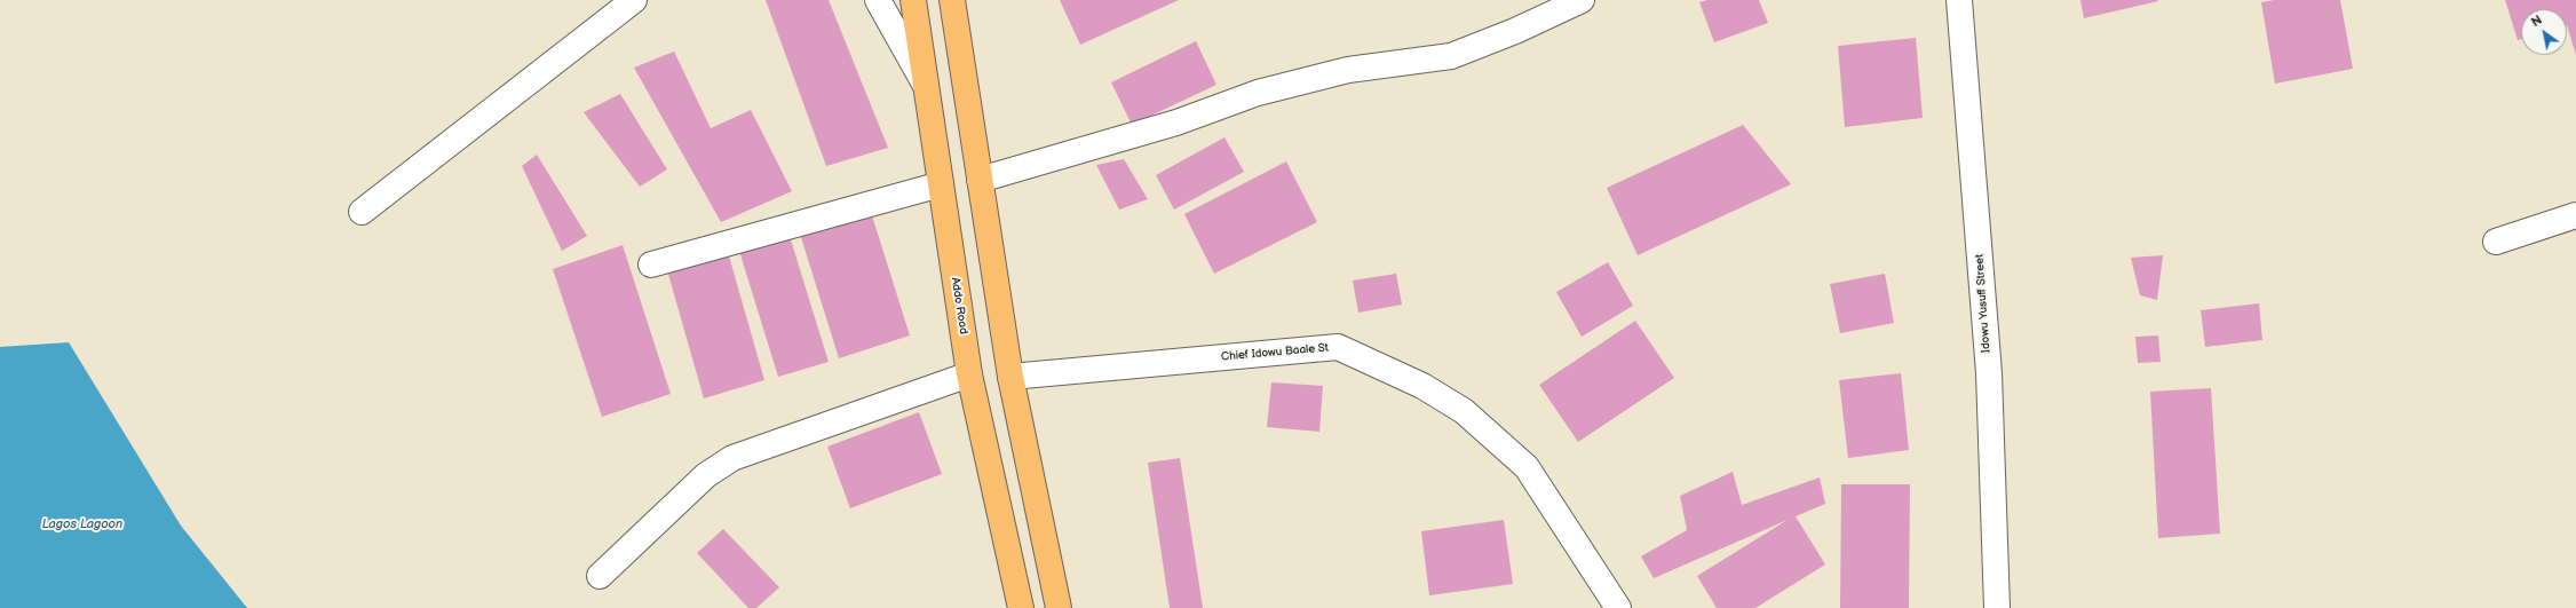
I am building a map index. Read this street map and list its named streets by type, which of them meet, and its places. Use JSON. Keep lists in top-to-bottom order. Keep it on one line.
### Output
{"streets":{"main road":["Addo Road"],"street":["Idowu Yusuff Street","Chief Idowu Baale St"]},"water":["Lagos Lagoon"],"north":"top left"}
